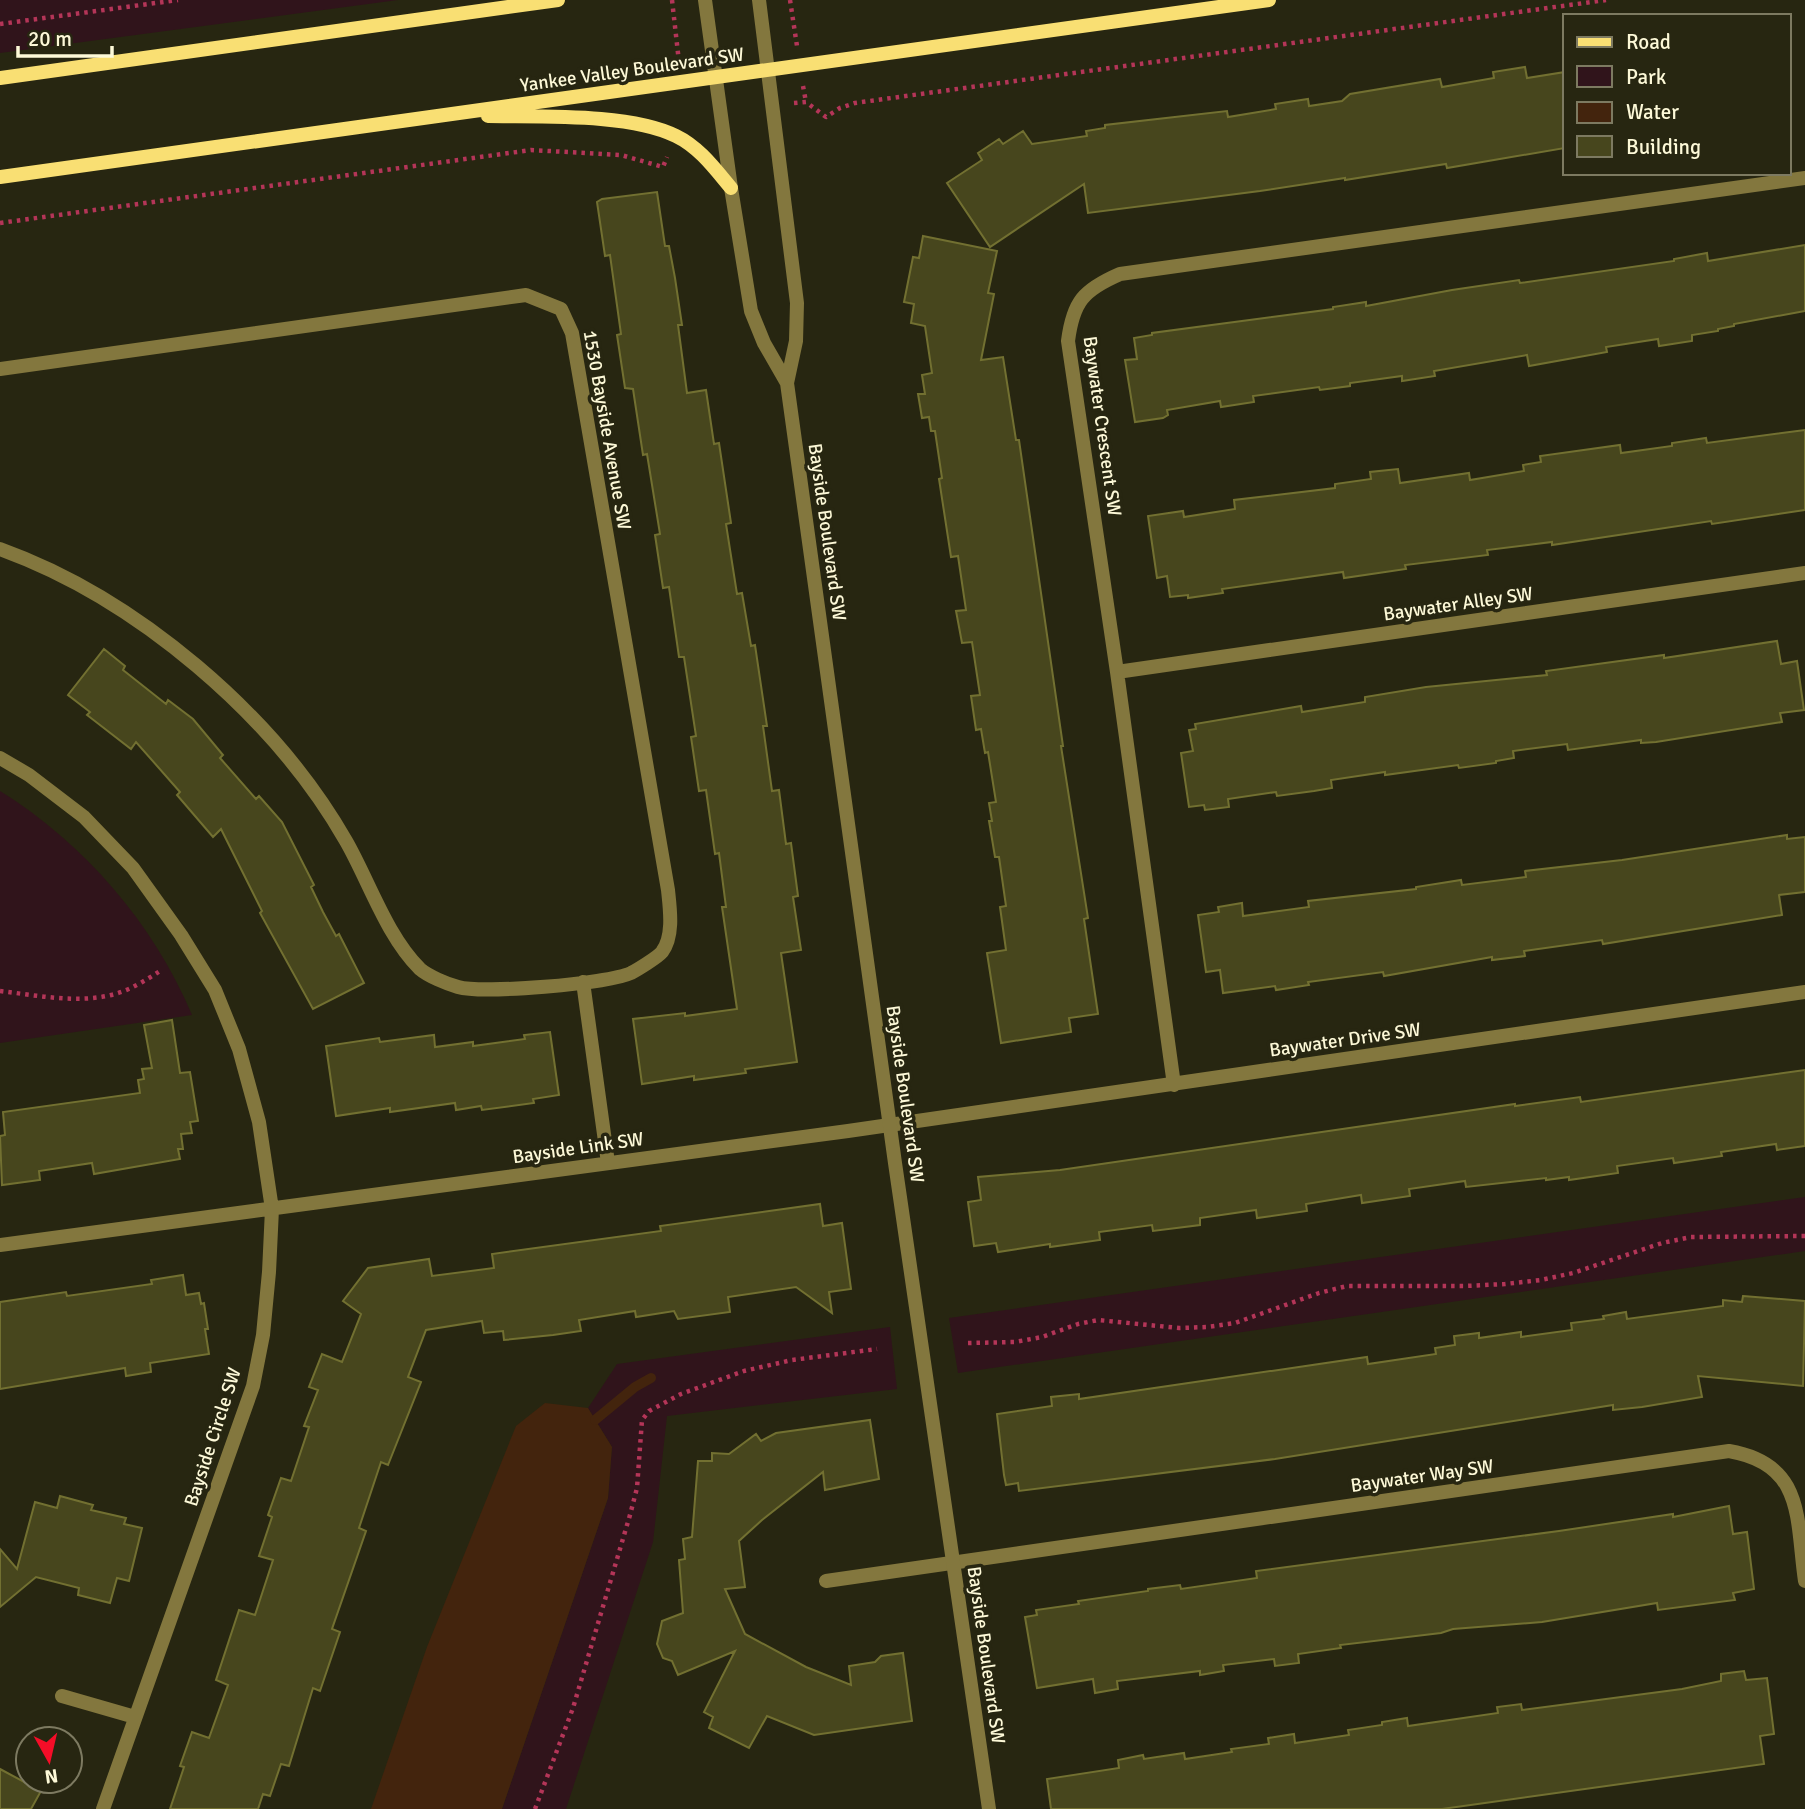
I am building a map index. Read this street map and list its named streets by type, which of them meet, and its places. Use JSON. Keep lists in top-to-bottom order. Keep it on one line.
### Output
{"streets":{"main road":["Yankee Valley Boulevard SW"],"street":["Baywater Crescent SW","1530 Bayside Avenue SW","Bayside Boulevard SW","Baywater Alley SW","Baywater Drive SW","Bayside Link SW","Bayside Circle SW","Baywater Way SW"]},"crossings":[["Yankee Valley Boulevard SW","Bayside Boulevard SW"],["Baywater Crescent SW","Baywater Alley SW"],["Baywater Crescent SW","Baywater Drive SW"],["Bayside Boulevard SW","Baywater Drive SW"],["Bayside Boulevard SW","Bayside Link SW"],["Bayside Boulevard SW","Baywater Way SW"],["Baywater Drive SW","Bayside Link SW"],["Bayside Link SW","Bayside Circle SW"]],"legend":["Road","Park","Water","Building"],"scale_bar":"20 m","north":"bottom"}
